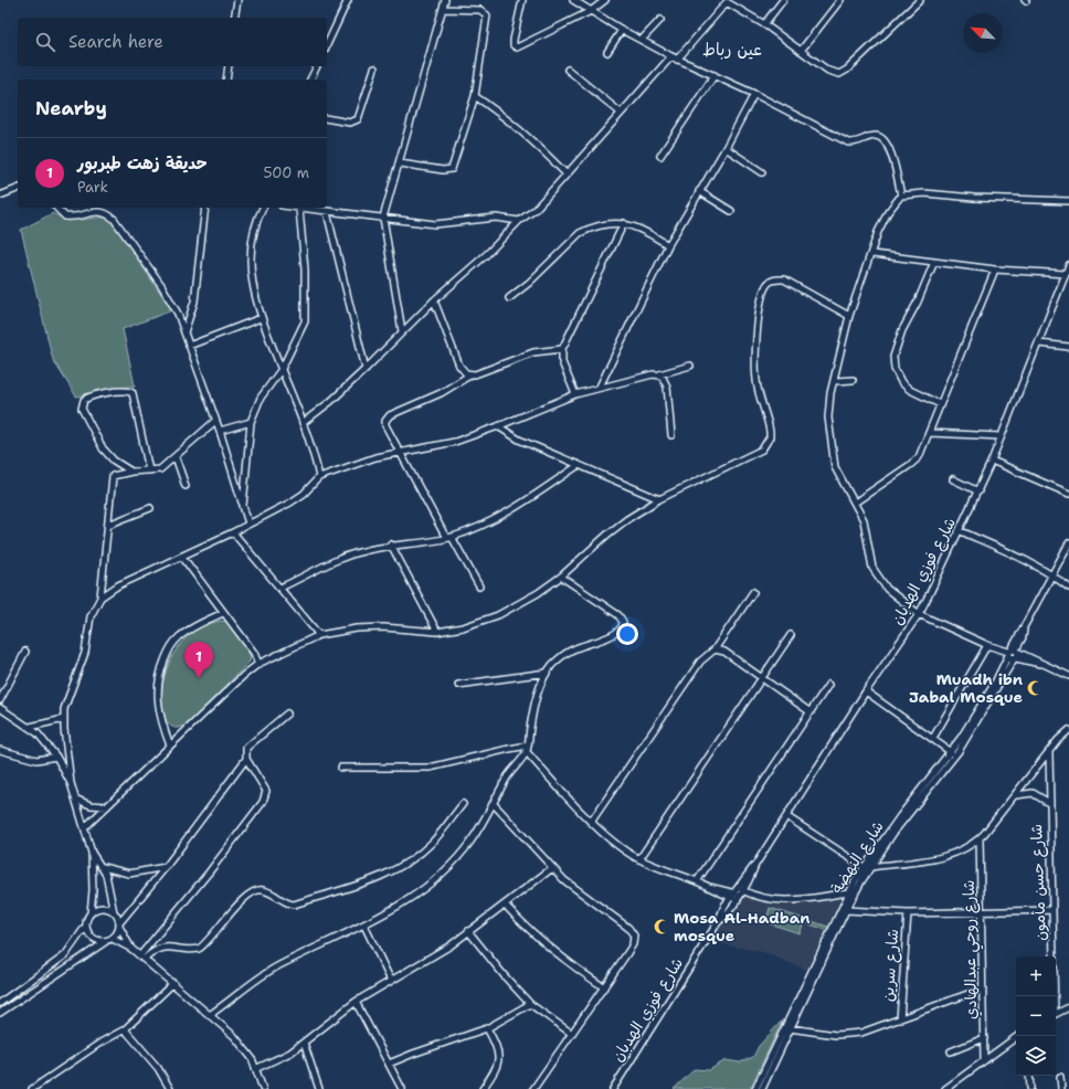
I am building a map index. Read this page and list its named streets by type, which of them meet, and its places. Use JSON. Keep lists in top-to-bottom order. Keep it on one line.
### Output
{"streets":{"street":["شارع فوزي الهدبان","شارع النهضة","شارع حسن مأمون","شارع روحي عبدالهادي","شارع سرين"]},"districts":["عين رباط"],"places":{"mosque":["Muadh ibn Jabal Mosque","Mosa Al-Hadban mosque"]},"north":"top left","page":{"search":"Search here","heading":"Nearby","list":[{"mark":"1","name":"حديقة زهت طبربور","note":"Park","value":"500 m"}],"pins":"1","map_buttons":["+","−"]}}
